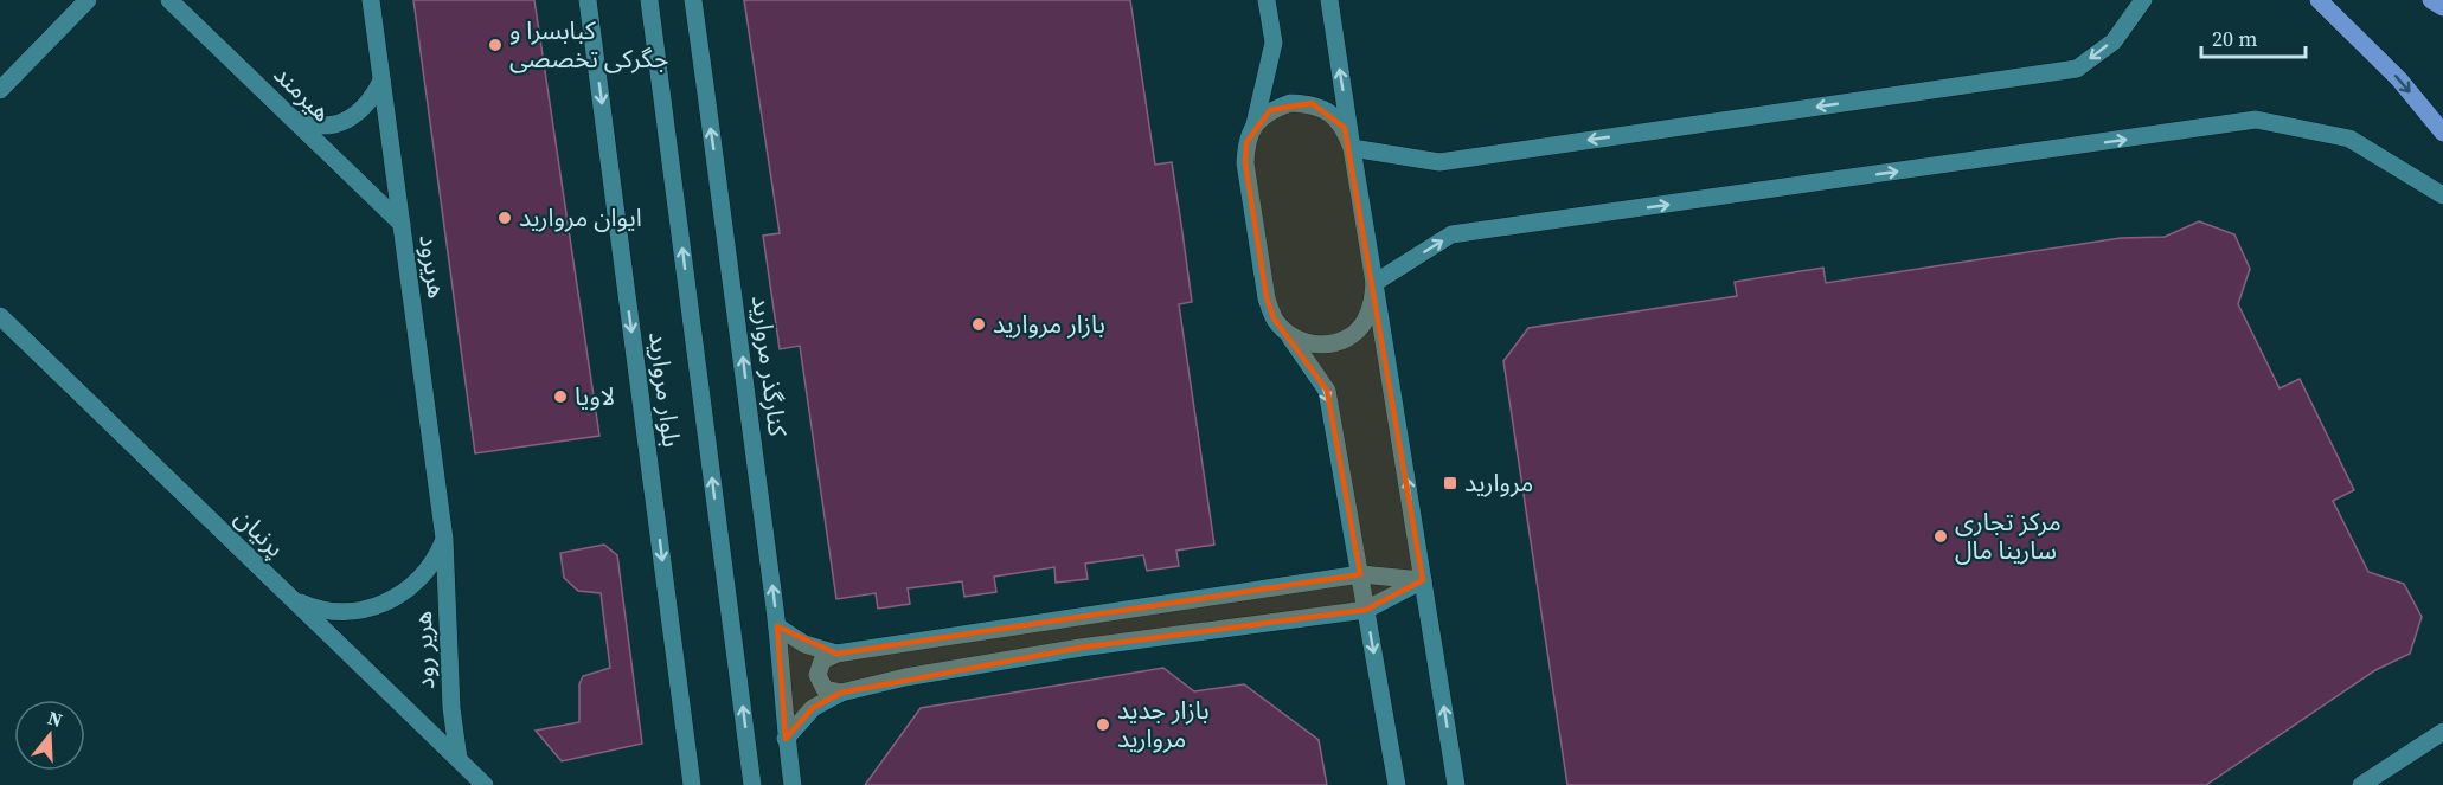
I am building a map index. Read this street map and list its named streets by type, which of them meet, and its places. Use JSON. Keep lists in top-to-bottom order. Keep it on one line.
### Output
{"streets":{"street":["هیرمند","هریرود","کنارگذر مروارید","بلوار مروارید","پرنیان","هریر رود"]},"crossings":[["هیرمند","هریرود"],["هریرود","هریر رود"],["پرنیان","هریر رود"]],"one_way":["کنارگذر مروارید"],"places":{"other":["کبابسرا و جگرکی تخصصی","ایوان مروارید","بازار مروارید","لاویا","مرکز تجاری سارینا مال","بازار جدید مروارید"],"transit":["مروارید"]},"scale_bar":"20 m","north":"top"}
